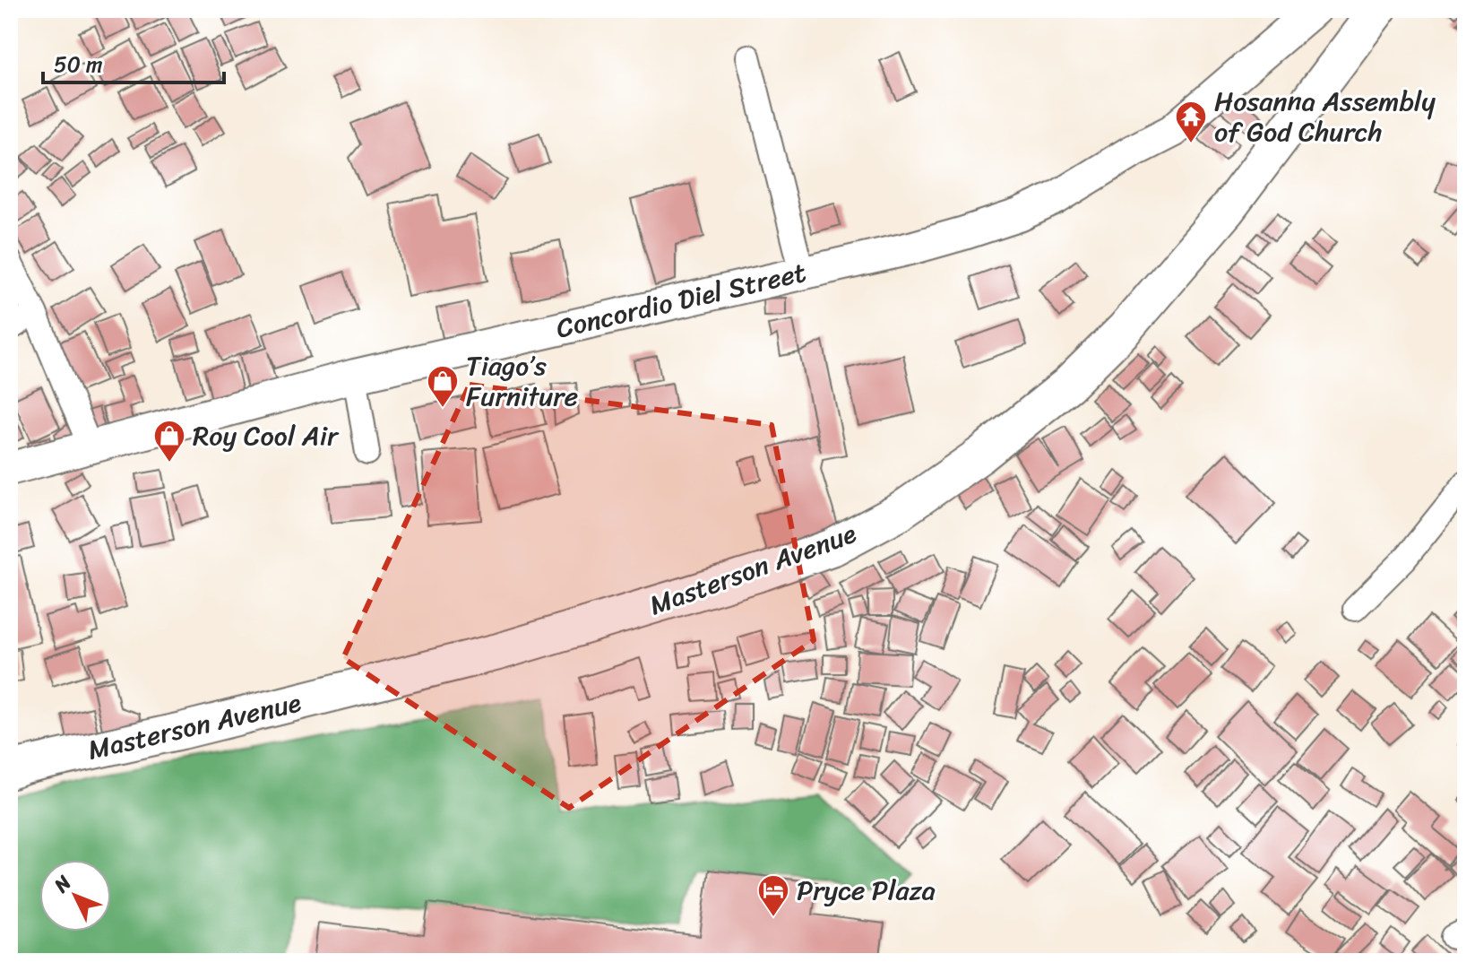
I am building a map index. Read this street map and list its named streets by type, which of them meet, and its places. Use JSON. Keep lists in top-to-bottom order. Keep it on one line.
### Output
{"streets":{"main road":["Concordio Diel Street","Masterson Avenue"]},"places":{"temple":["Hosanna Assembly of God Church"],"shop":["Tiago’s Furniture","Roy Cool Air"],"hotel":["Pryce Plaza"]},"scale_bar":"50 m","north":"top left"}
